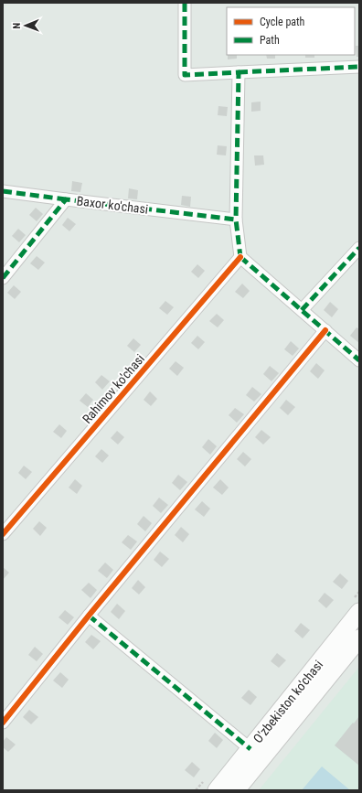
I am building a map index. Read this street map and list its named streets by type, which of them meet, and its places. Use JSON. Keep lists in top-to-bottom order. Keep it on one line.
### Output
{"streets":{"main road":["O'zbekiston ko'chasi"],"street":["Baxor ko'chasi","Rahimov ko'chasi"]},"legend":["Cycle path","Path"],"north":"left"}
